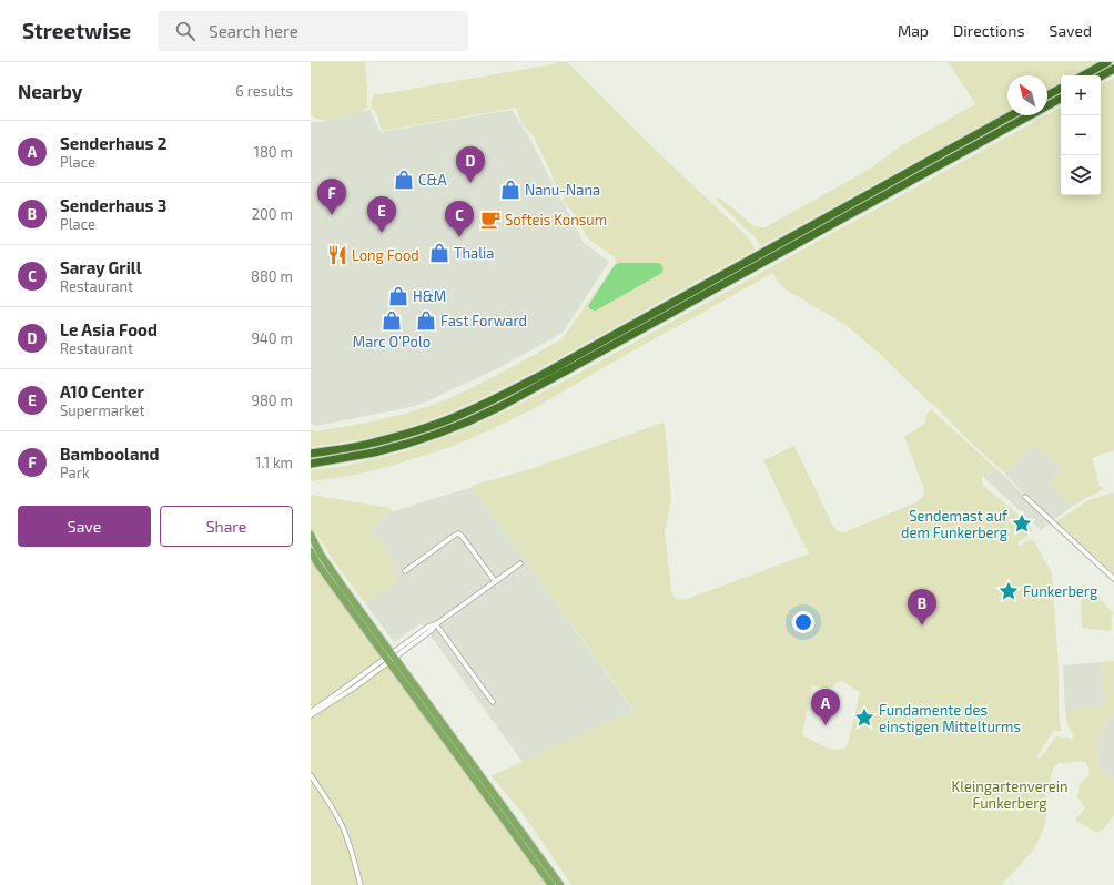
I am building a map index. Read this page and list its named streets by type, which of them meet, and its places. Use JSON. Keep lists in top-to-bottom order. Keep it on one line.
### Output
{"parks":["Kleingartenverein Funkerberg"],"places":{"shop":["C&A","Nanu-Nana","Thalia","H&M","Marc O'Polo","Fast Forward"],"cafe":["Softeis Konsum"],"restaurant":["Long Food"],"place":["Sendemast auf dem Funkerberg","Funkerberg","Fundamente des einstigen Mittelturms"]},"north":"top left","page":{"header":"Streetwise","search":"Search here","nav":["Map","Directions","Saved"],"heading":["Nearby","6 results"],"map_buttons":["+","−"],"list":[{"mark":"A","name":"Senderhaus 2","note":"Place","value":"180 m"},{"mark":"B","name":"Senderhaus 3","note":"Place","value":"200 m"},{"mark":"C","name":"Saray Grill","note":"Restaurant","value":"880 m"},{"mark":"D","name":"Le Asia Food","note":"Restaurant","value":"940 m"},{"mark":"E","name":"A10 Center","note":"Supermarket","value":"980 m"},{"mark":"F","name":"Bambooland","note":"Park","value":"1.1 km"}],"pins":["D","F","E","C","B","A"],"buttons":["Save","Share"]}}
